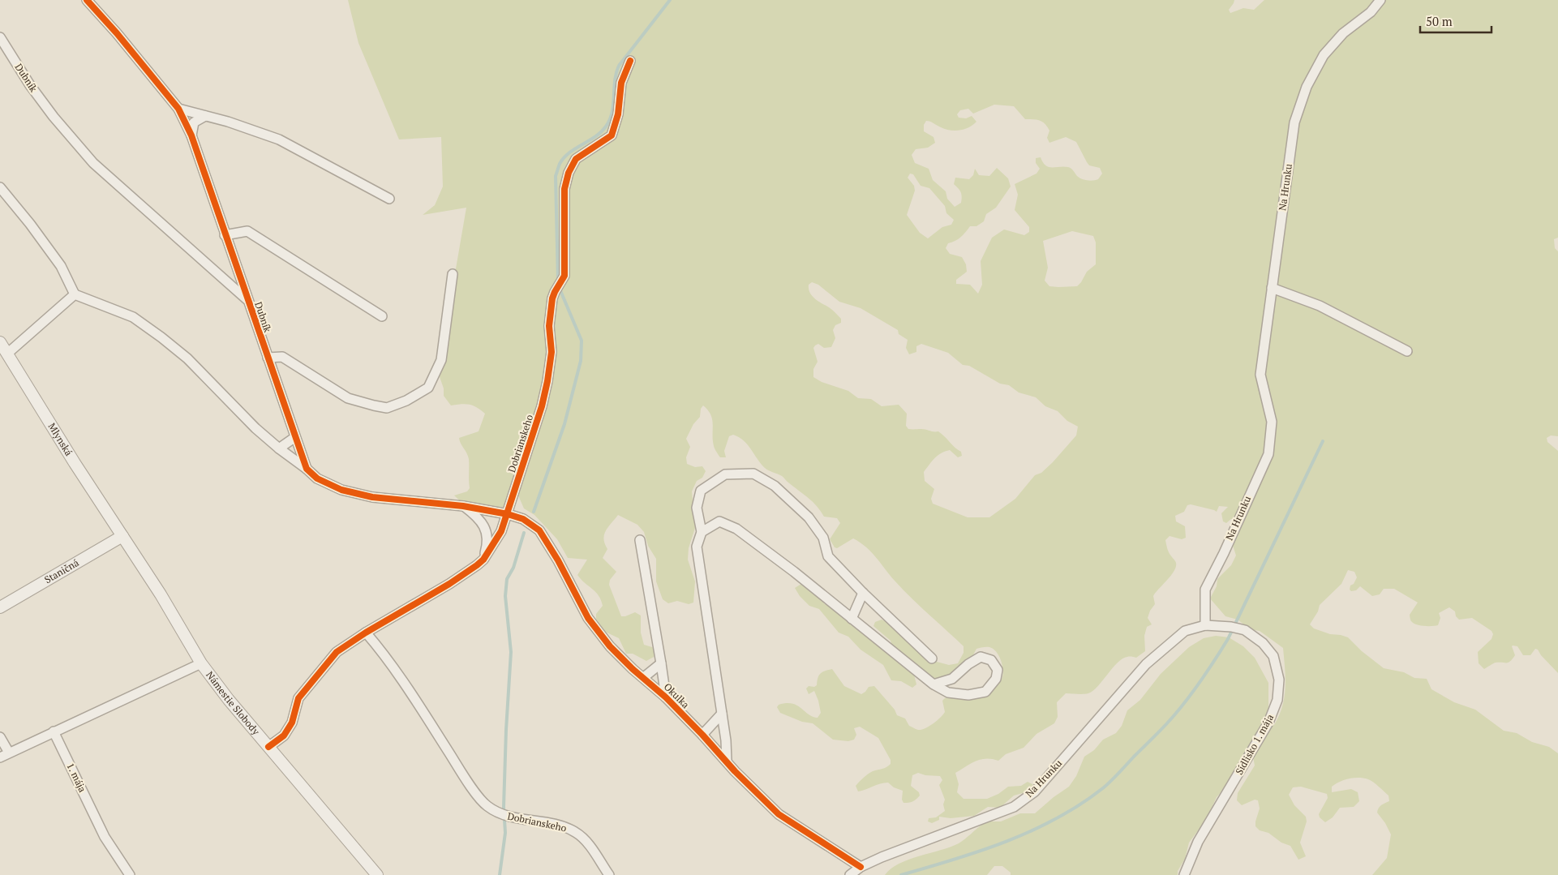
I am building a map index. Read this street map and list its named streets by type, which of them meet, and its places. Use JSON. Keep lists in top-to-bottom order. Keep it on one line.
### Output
{"streets":{"street":["Dubník","Na Hrunku","Mlynská","Dobrianskeho","Staničná","Okulka","Námestie Slobody","Sídlisko 1. mája","1. mája"]},"crossings":[["Na Hrunku","Okulka"],["Na Hrunku","Sídlisko 1. mája"],["Mlynská","Staničná"],["Mlynská","Námestie Slobody"],["Dobrianskeho","Okulka"],["Dobrianskeho","Námestie Slobody"],["Staničná","Námestie Slobody"]],"scale_bar":"50 m"}
